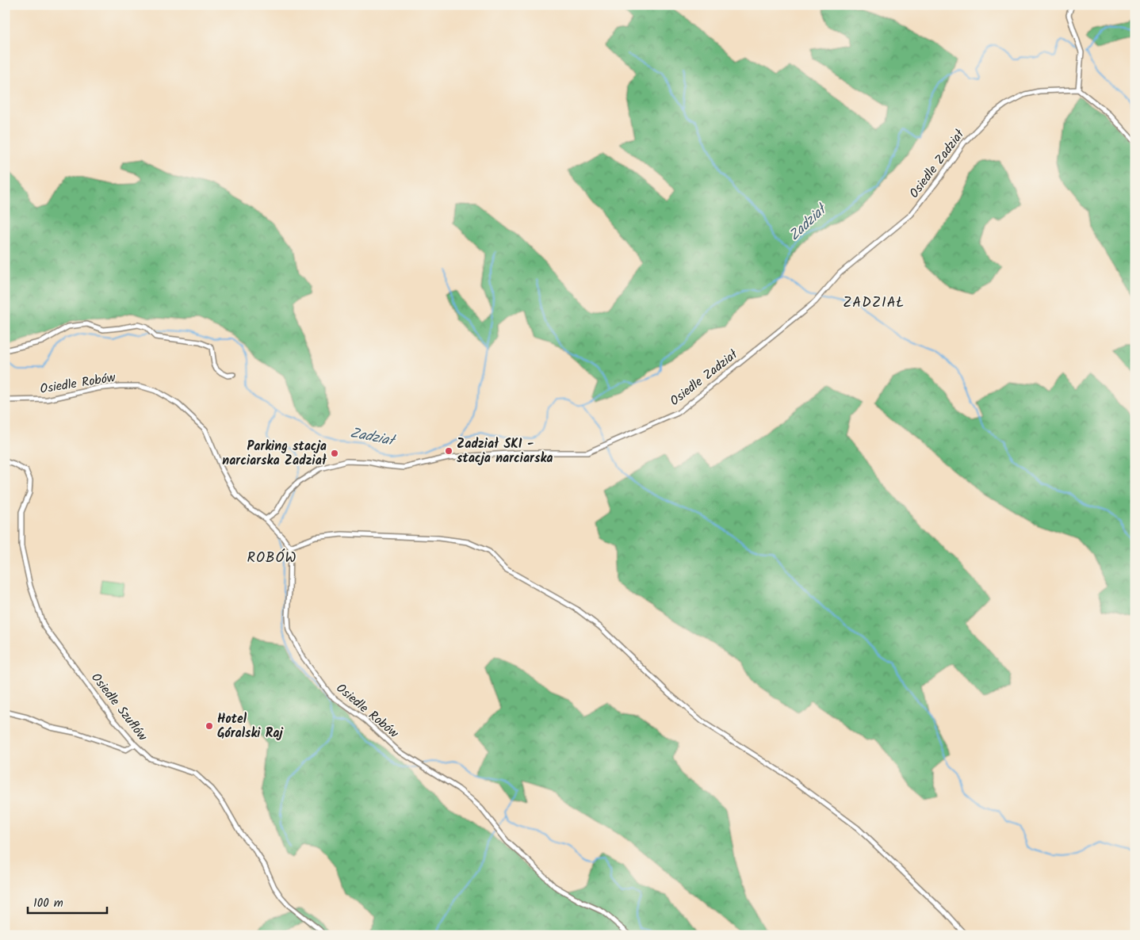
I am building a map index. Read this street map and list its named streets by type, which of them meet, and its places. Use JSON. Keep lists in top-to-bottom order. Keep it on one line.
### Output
{"streets":{"street":["Osiedle Zadział","Osiedle Robów","Osiedle Szuflów"]},"crossings":[["Osiedle Zadział","Osiedle Robów"]],"districts":["ZADZIAŁ","ROBÓW"],"water":["Zadział"],"places":["Zadział SKI - stacja narciarska","Parking stacja narciarska Zadział","Hotel Góralski Raj"],"scale_bar":"100 m"}
